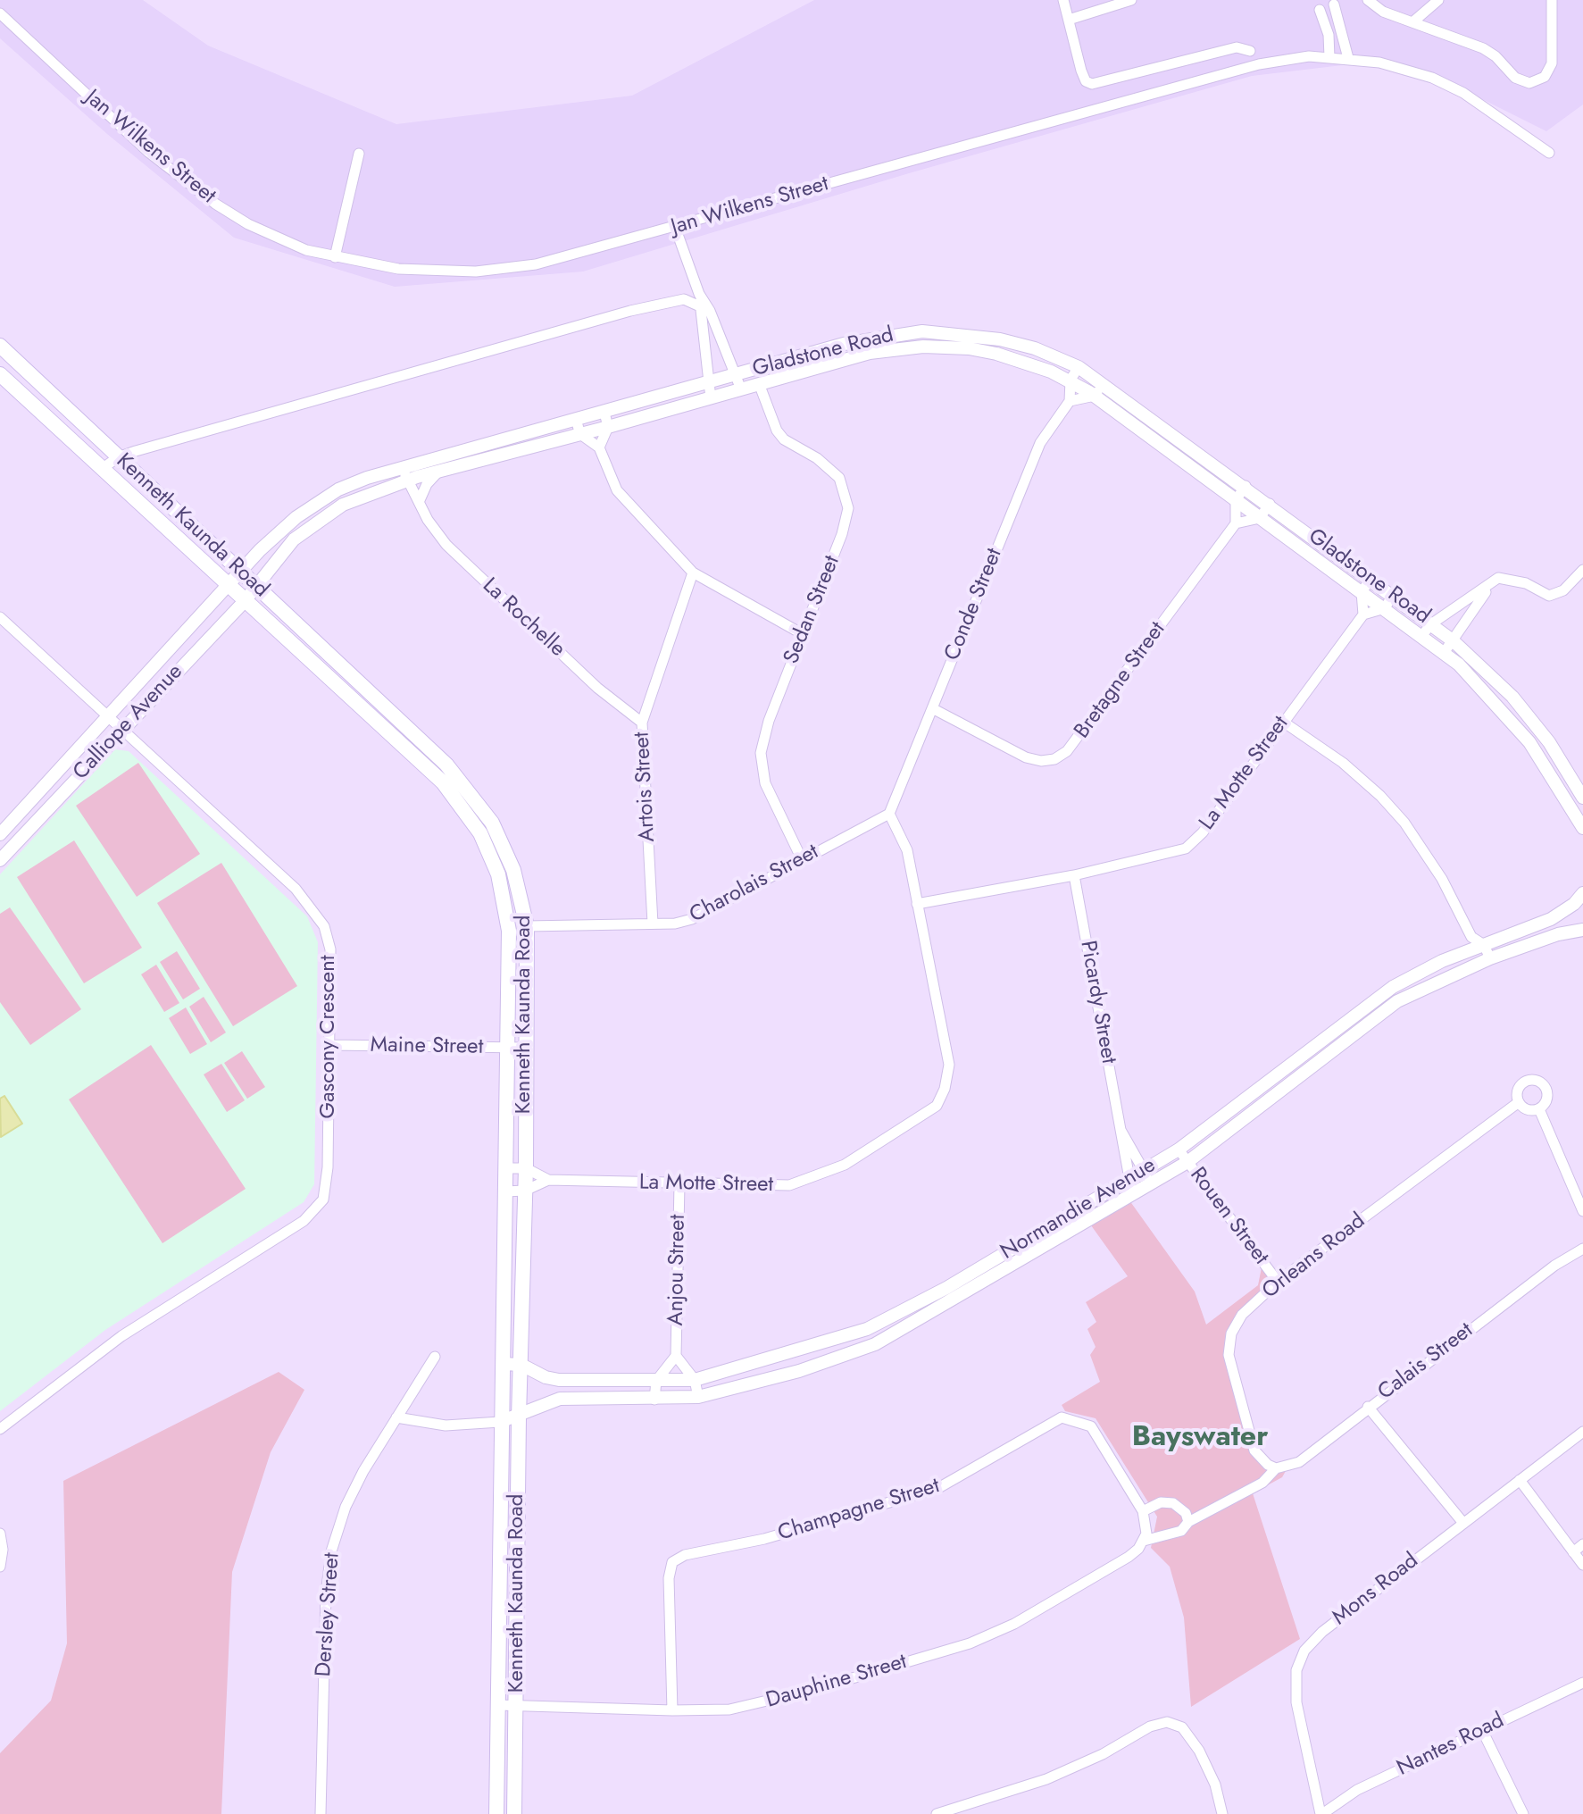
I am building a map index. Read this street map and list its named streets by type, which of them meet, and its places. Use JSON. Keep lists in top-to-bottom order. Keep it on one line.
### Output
{"streets":{"main road":["Kenneth Kaunda Road"],"street":["Jan Wilkens Street","Gladstone Road","Conde Street","Sedan Street","La Rochelle","Bretagne Street","Calliope Avenue","La Motte Street","Artois Street","Charolais Street","Picardy Street","Gascony Crescent","Maine Street","Normandie Avenue","Rouen Street","Orleans Road","Anjou Street","Calais Street","Champagne Street","Mons Road","Dersley Street","Dauphine Street","Nantes Road"]},"crossings":[["Gladstone Road","Kenneth Kaunda Road"],["Gladstone Road","Sedan Street"],["Gladstone Road","La Rochelle"],["Gladstone Road","Calliope Avenue"],["Kenneth Kaunda Road","Calliope Avenue"],["Kenneth Kaunda Road","La Motte Street"],["Kenneth Kaunda Road","Charolais Street"],["Kenneth Kaunda Road","Maine Street"],["Kenneth Kaunda Road","Normandie Avenue"],["Kenneth Kaunda Road","Dauphine Street"],["Conde Street","Bretagne Street"],["Conde Street","La Motte Street"],["Conde Street","Charolais Street"],["Sedan Street","Charolais Street"],["La Rochelle","Artois Street"],["Calliope Avenue","Gascony Crescent"],["La Motte Street","Charolais Street"],["La Motte Street","Picardy Street"],["La Motte Street","Anjou Street"],["Artois Street","Charolais Street"],["Picardy Street","Normandie Avenue"],["Gascony Crescent","Maine Street"],["Normandie Avenue","Rouen Street"],["Normandie Avenue","Anjou Street"],["Rouen Street","Orleans Road"],["Orleans Road","Calais Street"],["Calais Street","Champagne Street"],["Calais Street","Dauphine Street"],["Champagne Street","Dauphine Street"],["Mons Road","Nantes Road"]],"districts":["Bayswater"]}
